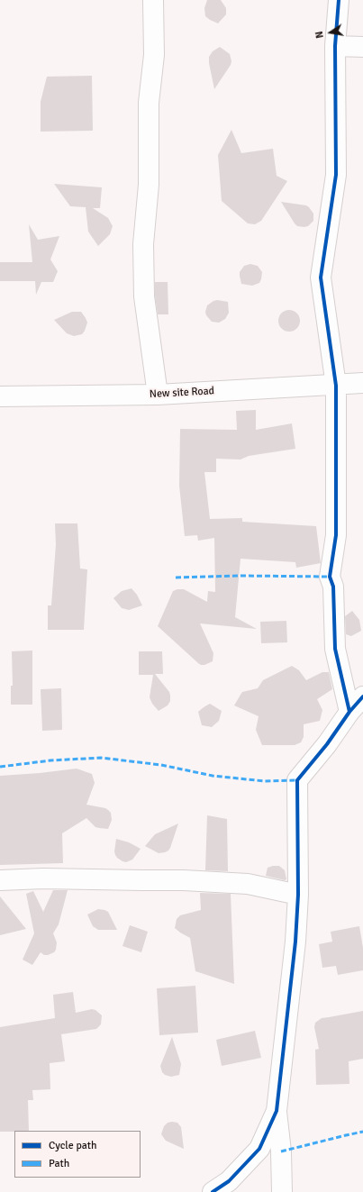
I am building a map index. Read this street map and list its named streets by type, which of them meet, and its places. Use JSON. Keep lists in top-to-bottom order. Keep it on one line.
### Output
{"streets":{"street":["New site Road"]},"legend":["Cycle path","Path"],"north":"left"}
